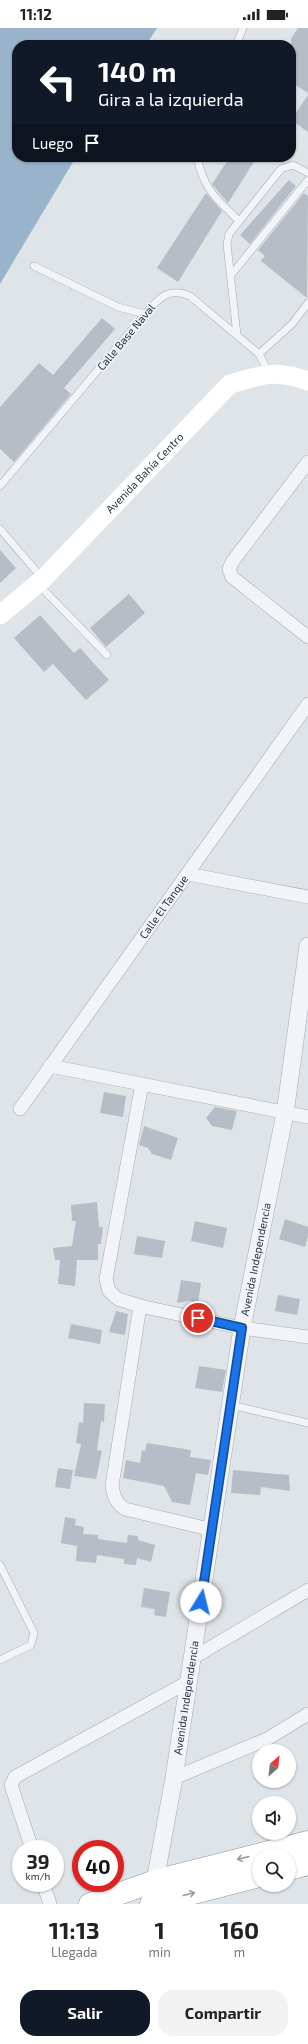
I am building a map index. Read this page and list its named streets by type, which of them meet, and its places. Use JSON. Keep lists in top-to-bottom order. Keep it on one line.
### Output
{"streets":{"main road":["Avenida Bahía Centro"],"street":["Calle El Tanque","Avenida Independencia"],"lane":["Calle Base Naval"]},"crossings":[["Calle Base Naval","Avenida Bahía Centro"]],"north":"top right","page":{"status":"11:12","turn":["140 m","Gira a la izquierda"],"then":"Luego","speed":"39 km/h","limit":"40","eta":["11:13","Llegada","1","min","160","m"],"buttons":["Salir","Compartir"]}}
